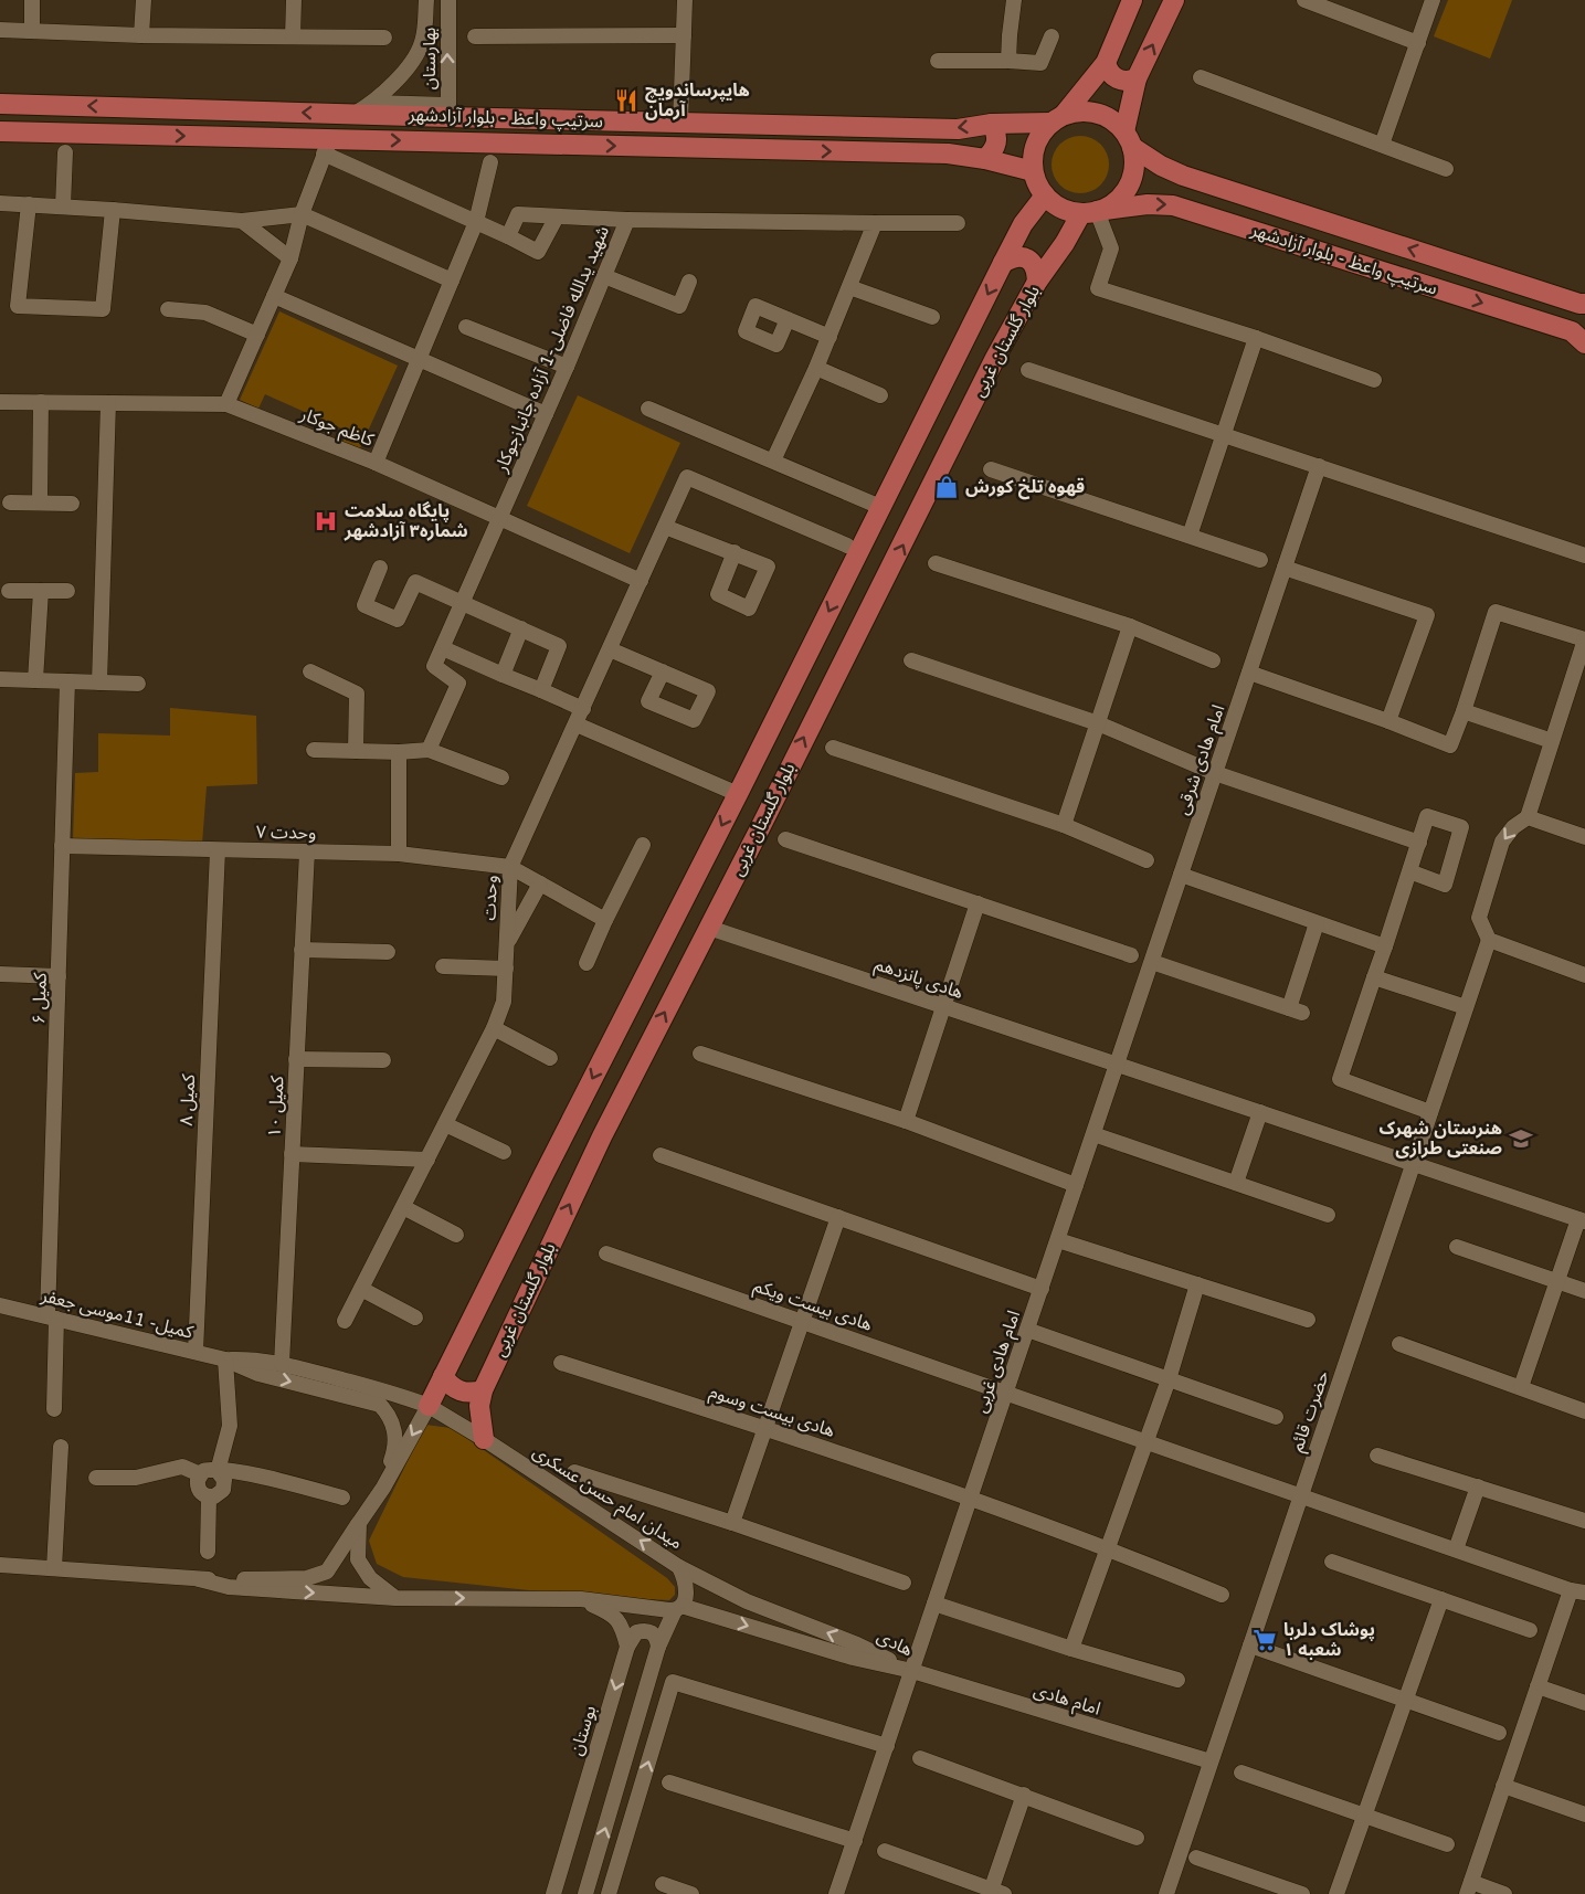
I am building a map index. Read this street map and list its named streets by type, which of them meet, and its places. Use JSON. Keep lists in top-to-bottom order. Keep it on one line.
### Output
{"streets":{"main road":["سرتیپ واعظ - بلوار آزادشهر","بلوار گلستان غربی"],"street":["بهارستان","شهید یدالله فاضلی-1 آزاده جانبازجوکار","کاظم جوکار","امام هادی شرقی","وحدت ۷","وحدت","هادی پانزدهم","کمیل ۶","کمیل ۸","کمیل ۱۰","هادی بیست ویکم","کمیل- 11موسی جعفر","امام هادی غربی","هادی بیست وسوم","حضرت قائم","میدان امام حسن عسکری","هادی","امام هادی","بوستان"]},"crossings":[["بهارستان","سرتیپ واعظ - بلوار آزادشهر"],["سرتیپ واعظ - بلوار آزادشهر","بلوار گلستان غربی"],["بلوار گلستان غربی","هادی پانزدهم"],["بلوار گلستان غربی","میدان امام حسن عسکری"],["شهید یدالله فاضلی-1 آزاده جانبازجوکار","کاظم جوکار"],["کاظم جوکار","وحدت"],["امام هادی شرقی","هادی پانزدهم"],["امام هادی شرقی","امام هادی غربی"],["وحدت ۷","وحدت"],["وحدت ۷","کمیل ۶"],["وحدت ۷","کمیل ۸"],["وحدت ۷","کمیل ۱۰"],["هادی پانزدهم","امام هادی غربی"],["هادی پانزدهم","حضرت قائم"],["کمیل ۶","کمیل- 11موسی جعفر"],["کمیل ۸","کمیل- 11موسی جعفر"],["کمیل ۱۰","میدان امام حسن عسکری"],["هادی بیست ویکم","امام هادی غربی"],["هادی بیست ویکم","حضرت قائم"],["کمیل- 11موسی جعفر","میدان امام حسن عسکری"],["امام هادی غربی","هادی بیست وسوم"],["امام هادی غربی","هادی"],["امام هادی غربی","امام هادی"],["حضرت قائم","امام هادی"],["میدان امام حسن عسکری","هادی"],["هادی","امام هادی"]],"one_way":["بهارستان"],"places":{"restaurant":["هایپرساندویچ آرمان"],"shop":["قهوه تلخ کورش"],"hospital":["پایگاه سلامت شماره۳ آزادشهر"],"school or university":["هنرستان شهرک صنعتی طرازی"],"supermarket":["پوشاک دلربا شعبه ۱"]}}
